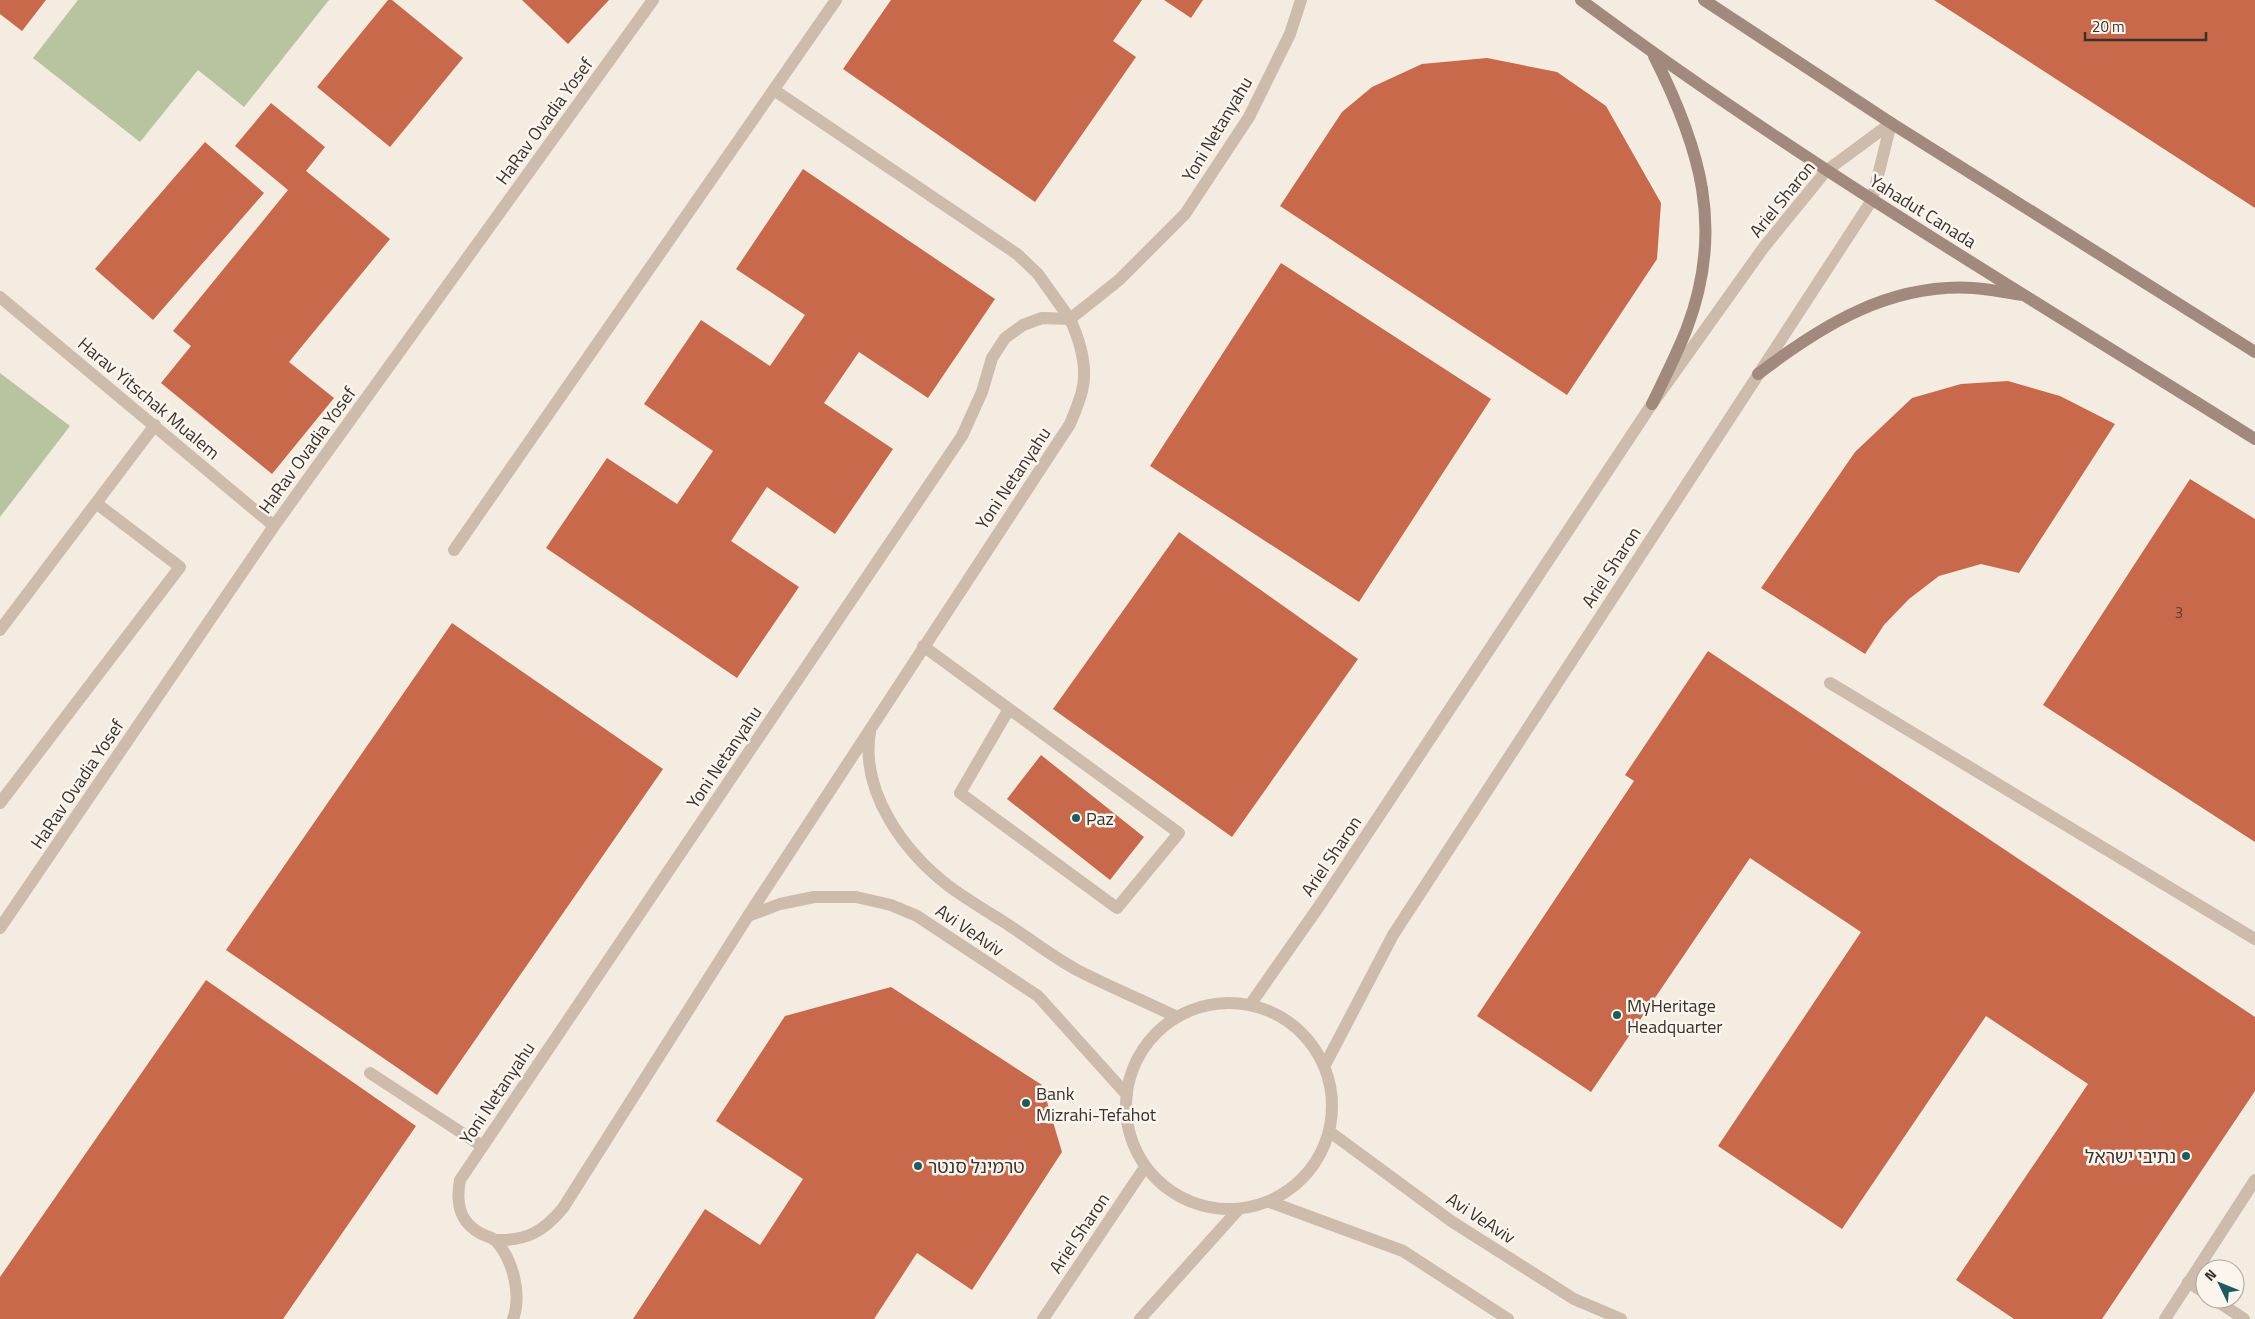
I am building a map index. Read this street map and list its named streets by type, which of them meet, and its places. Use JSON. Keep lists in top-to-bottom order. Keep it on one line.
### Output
{"streets":{"main road":["Yahadut Canada"],"street":["HaRav Ovadia Yosef","Yoni Netanyahu","Ariel Sharon","Harav Yitschak Mualem","Avi VeAviv"]},"crossings":[["HaRav Ovadia Yosef","Harav Yitschak Mualem"],["Yoni Netanyahu","Avi VeAviv"],["Ariel Sharon","Yahadut Canada"]],"places":["Paz","MyHeritage Headquarter","Bank Mizrahi-Tefahot","נתיבי ישראל","טרמינל סנטר"],"house_numbers":["3"],"scale_bar":"20 m","north":"top left"}
